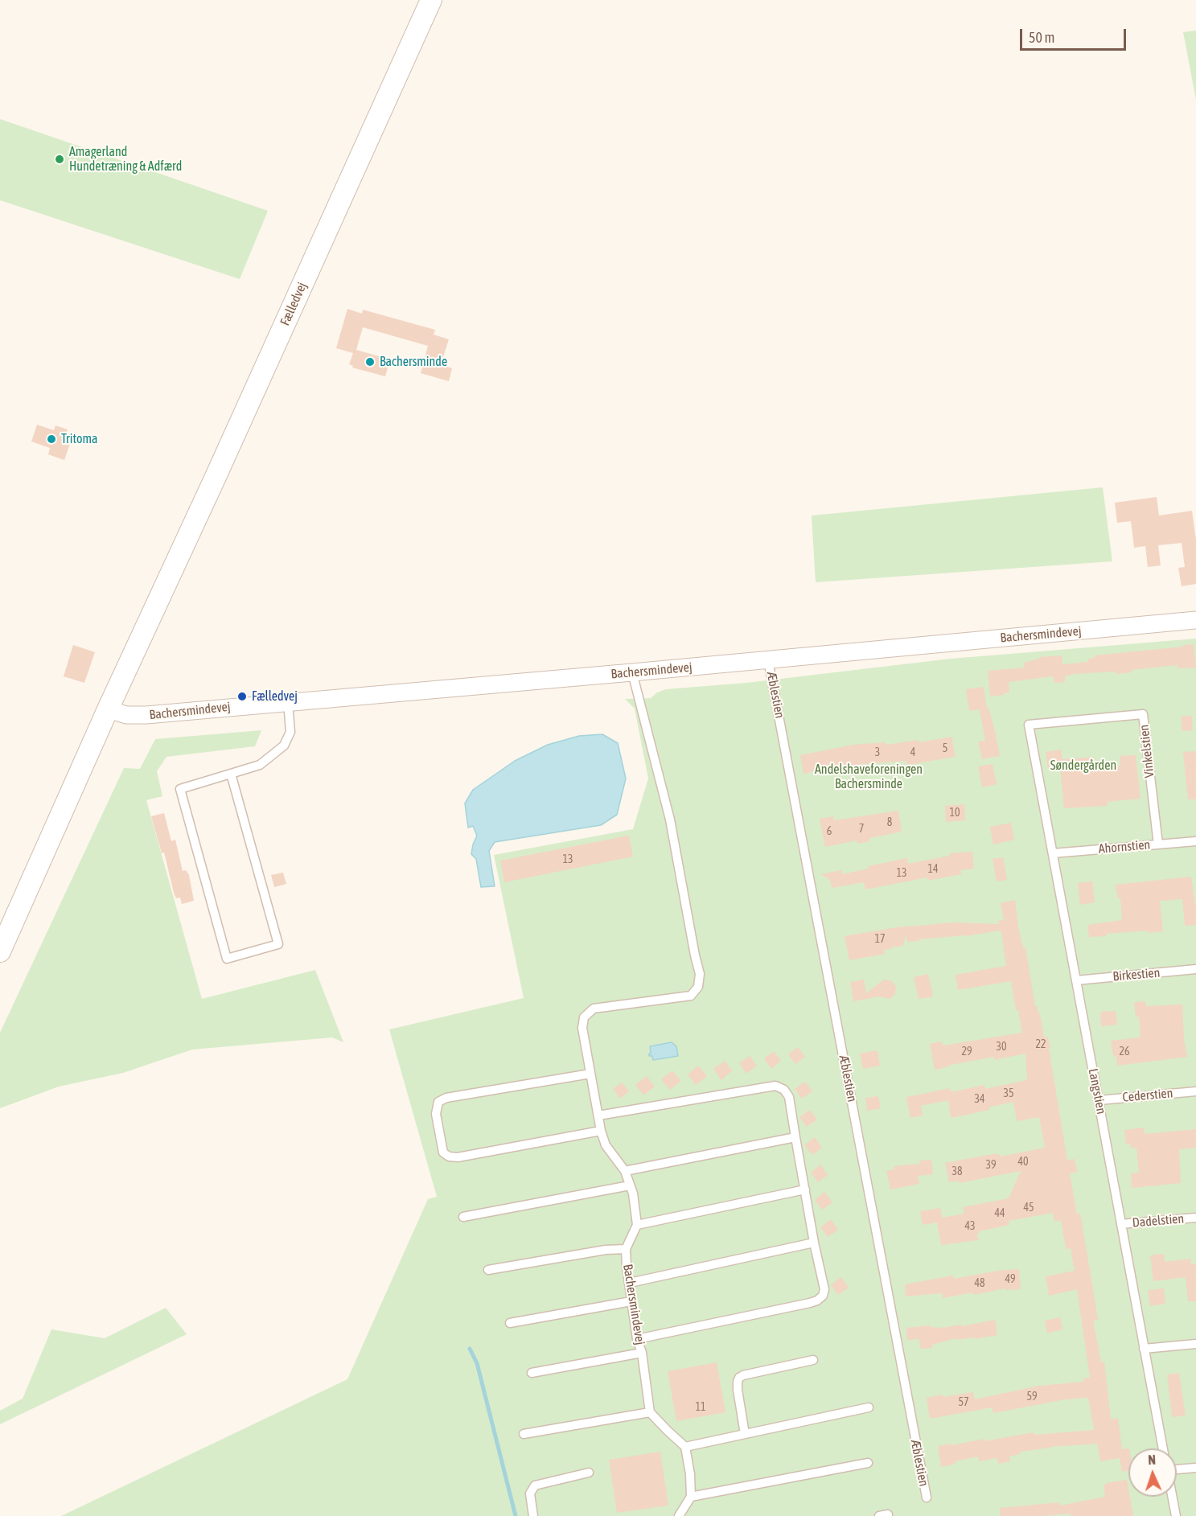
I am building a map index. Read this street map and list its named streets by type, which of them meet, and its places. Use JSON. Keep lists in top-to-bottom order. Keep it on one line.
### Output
{"streets":{"street":["Fælledvej","Bachersmindevej"],"lane":["Æblestien","Vinkelstien","Ahornstien","Birkestien","Langstien","Cederstien","Dadelstien"]},"crossings":[["Fælledvej","Bachersmindevej"],["Bachersmindevej","Æblestien"],["Vinkelstien","Ahornstien"],["Vinkelstien","Langstien"],["Ahornstien","Langstien"],["Birkestien","Langstien"],["Langstien","Cederstien"],["Langstien","Dadelstien"]],"parks":["Søndergården","Andelshaveforeningen Bachersminde"],"places":["Amagerland Hundetræning & Adfærd","Bachersminde","Tritoma","Fælledvej"],"house_numbers":["5","3","4","10","8","7","6","13","14","13","17","22","30","29","26","35","34","40","39","38","45","44","43","49","48","59","57","11"],"scale_bar":"50 m","north":"top"}
